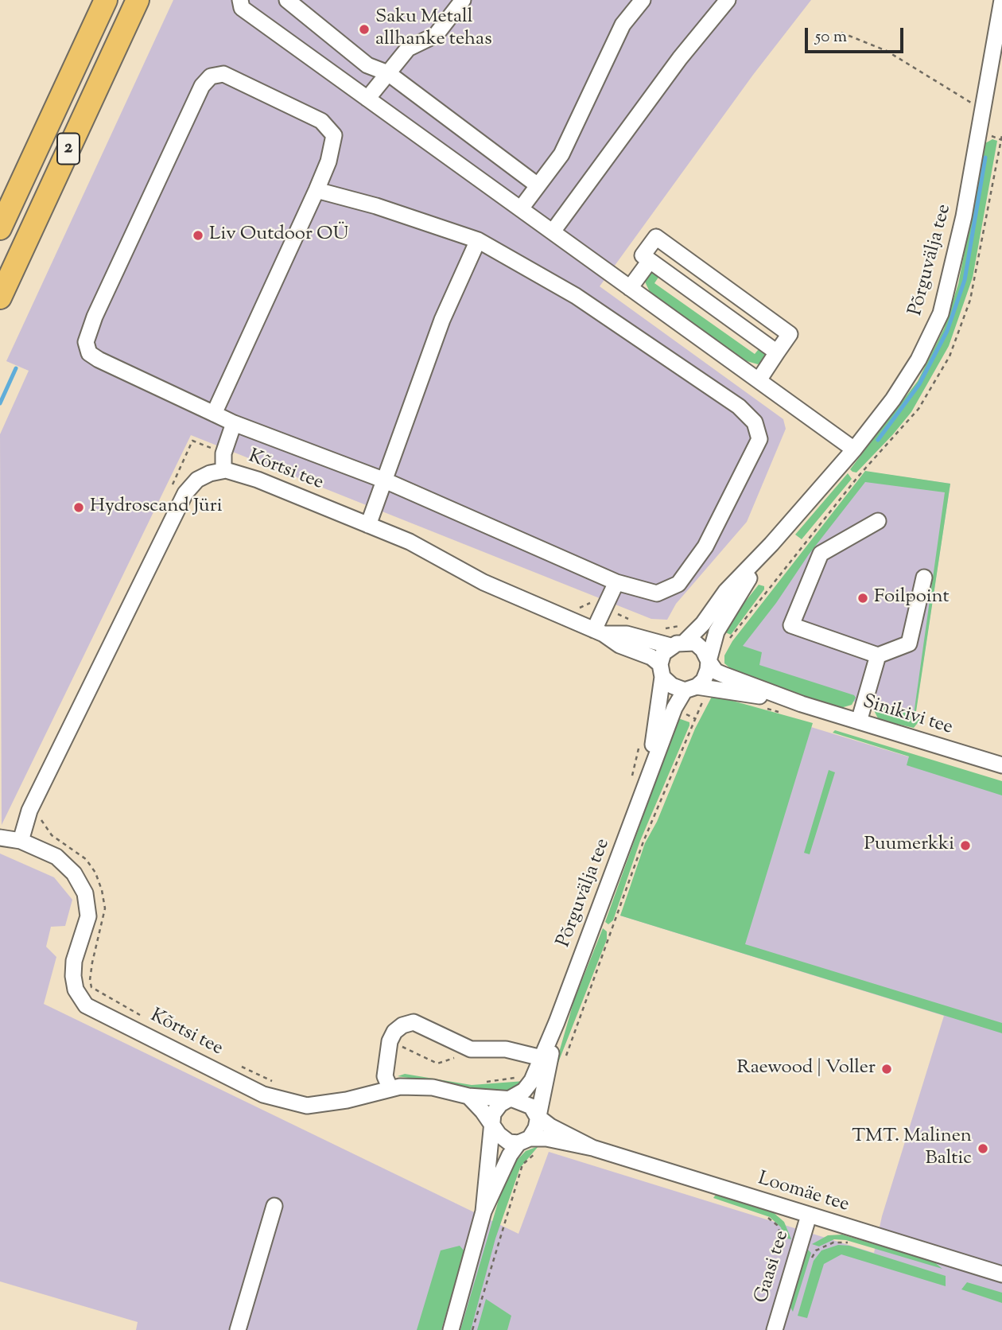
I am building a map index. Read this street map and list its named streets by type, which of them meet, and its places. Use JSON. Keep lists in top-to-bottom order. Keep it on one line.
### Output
{"streets":{"highway":["2"],"street":["Põrguvälja tee","Kõrtsi tee","Sinikivi tee","Loomäe tee","Gaasi tee"]},"crossings":[["Põrguvälja tee","Kõrtsi tee"],["Põrguvälja tee","Sinikivi tee"],["Põrguvälja tee","Loomäe tee"],["Kõrtsi tee","Sinikivi tee"],["Kõrtsi tee","Loomäe tee"],["Loomäe tee","Gaasi tee"]],"places":["Saku Metall allhanke tehas","Liv Outdoor OÜ","Hydroscand Jüri","Foilpoint","Puumerkki","Raewood | Voller","TMT. Malinen Baltic"],"scale_bar":"50 m"}
